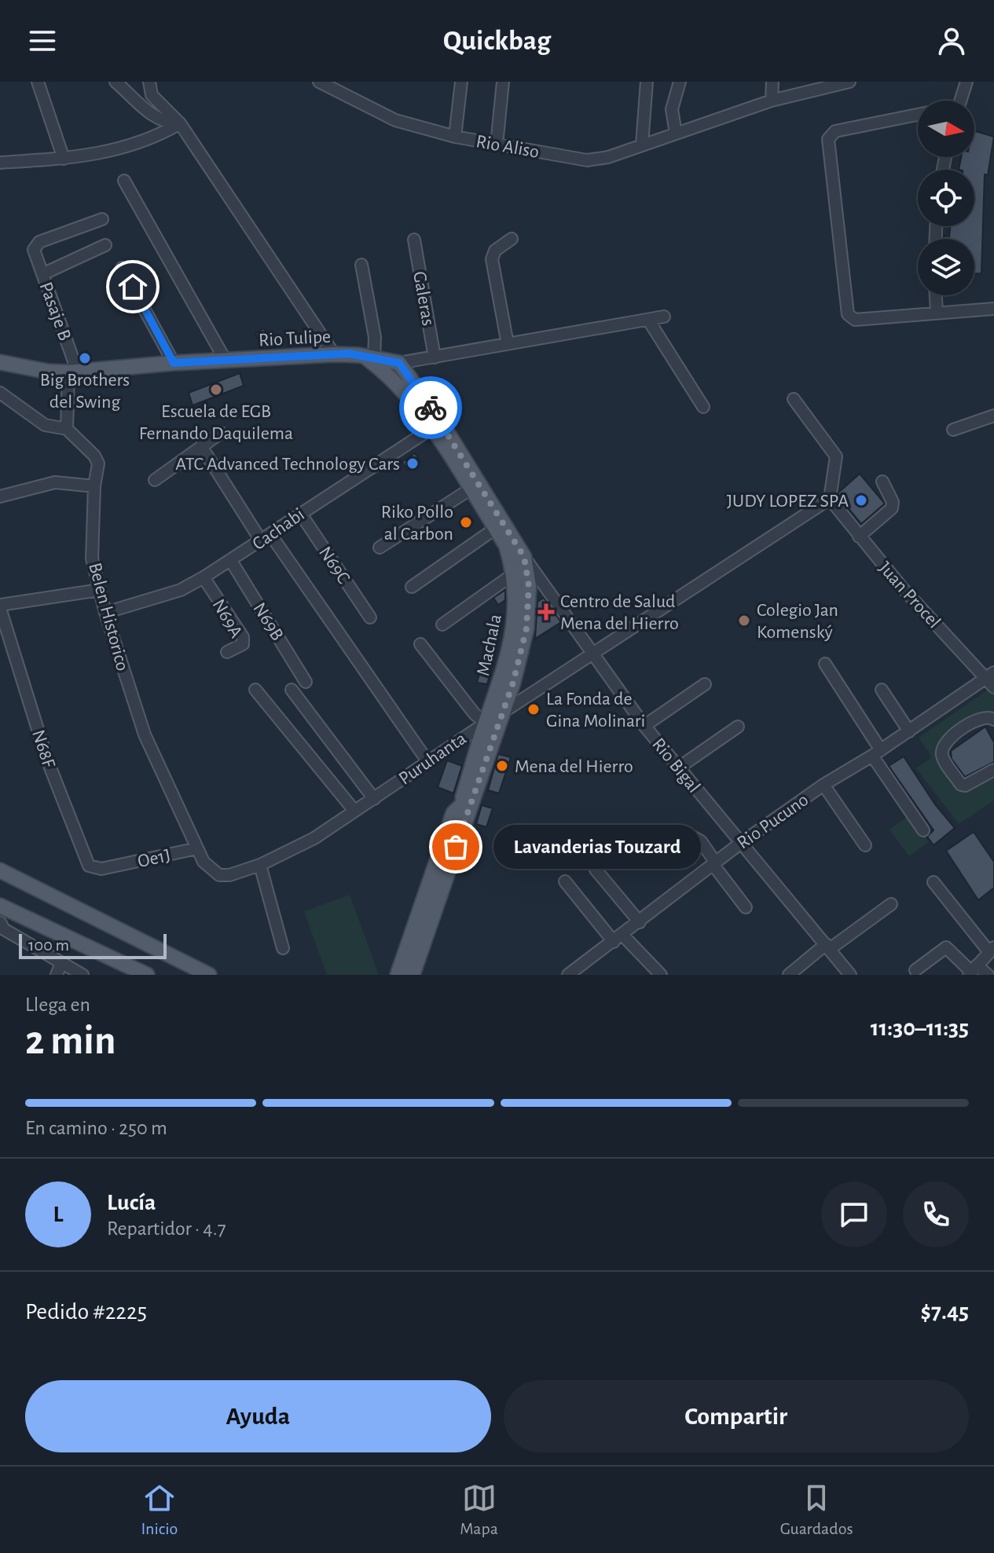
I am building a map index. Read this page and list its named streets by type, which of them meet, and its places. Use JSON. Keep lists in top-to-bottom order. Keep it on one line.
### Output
{"streets":{"main road":["Rio Tulipe","Machala"],"street":["Rio Aliso","Galeras","Pasaje B","Cachabi","N69C","Juan Procel","Belen Historico","N69A","N69B","N68F","Puruhanta","Rio Bigal","Rio Pucuno","Oe1J"]},"crossings":[["Galeras","Rio Tulipe"],["Pasaje B","Rio Tulipe"],["Rio Tulipe","Machala"],["Cachabi","N69C"],["Cachabi","Belen Historico"],["Cachabi","N69A"],["Cachabi","N69B"],["Cachabi","Machala"],["Juan Procel","Puruhanta"],["Juan Procel","Rio Pucuno"],["Belen Historico","Puruhanta"],["Belen Historico","Oe1J"],["Machala","Puruhanta"],["Machala","Rio Bigal"],["N68F","Oe1J"],["Puruhanta","Rio Bigal"],["Rio Bigal","Rio Pucuno"]],"places":{"other":["Big Brothers del Swing","Escuela de EGB Fernando Daquilema","ATC Advanced Technology Cars","JUDY LOPEZ SPA","Riko Pollo al Carbon","Colegio Jan Komenský","La Fonda de Gina Molinari","Mena del Hierro","Lavanderias Touzard"],"health":["Centro de Salud Mena del Hierro"]},"scale_bar":"100 m","north":"right","page":{"header":"Quickbag","bubble":"Lavanderias Touzard","scale":"100 m","heading":["2 min","Llega en","11:30–11:35"],"panel":["Lucía","Repartidor · 4.7","Pedido #2225","$7.45"],"bar":"En camino · 250 m","round":"L","buttons":["Ayuda","Compartir"],"tabs":["Inicio","Mapa","Guardados"]}}
